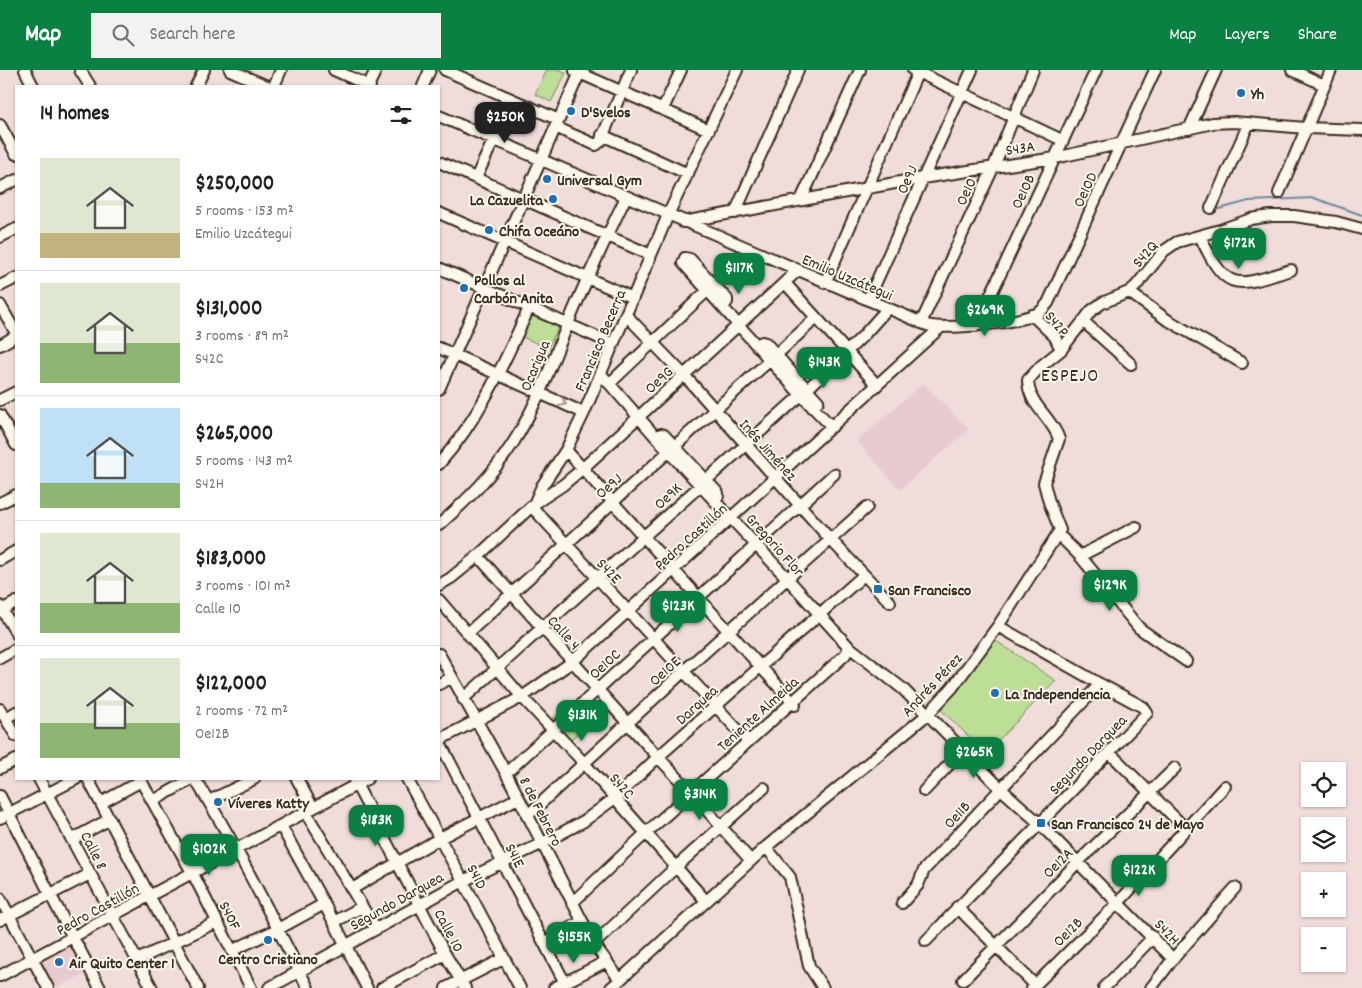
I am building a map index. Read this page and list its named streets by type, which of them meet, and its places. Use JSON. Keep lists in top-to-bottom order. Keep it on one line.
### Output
{"streets":{"street":["S43A","Oe9J","Oe10D","Oe10","Oe10B","S42Q","Emilio Uzcátegui","S42P","Francisco Becerra","Ocarigua","Oe9G","Inés Jiménez","Oe9K","Pedro Castillón","Gregorio Flor","S42E","Calle 4","Oe10C","Oe10E","Andrés Pérez","Darquea","Teniente Almeida","Segundo Darquea","S42C","8 de Febrero","Oe11B","Calle 8","S41E","Oe12A","S41D","S40F","Calle 10","Oe12B","S42H"]},"crossings":[["S43A","Oe9J"],["S43A","Oe10D"],["S43A","Oe10"],["S43A","Oe10B"],["S43A","Emilio Uzcátegui"],["Oe9J","Emilio Uzcátegui"],["Oe9J","Inés Jiménez"],["Oe9J","Gregorio Flor"],["Oe9J","S42E"],["Oe9J","Calle 4"],["Oe9J","S42C"],["Oe10D","Emilio Uzcátegui"],["Oe10D","S42P"],["Oe10","Emilio Uzcátegui"],["Oe10B","Emilio Uzcátegui"],["S42Q","S42P"],["Emilio Uzcátegui","S42P"],["Emilio Uzcátegui","Francisco Becerra"],["Emilio Uzcátegui","Ocarigua"],["Emilio Uzcátegui","Oe9G"],["Emilio Uzcátegui","Oe9K"],["Emilio Uzcátegui","Pedro Castillón"],["Francisco Becerra","Oe9G"],["Francisco Becerra","Inés Jiménez"],["Francisco Becerra","Gregorio Flor"],["Francisco Becerra","S42E"],["Francisco Becerra","Calle 4"],["Oe9G","Inés Jiménez"],["Oe9G","Gregorio Flor"],["Oe9G","S42E"],["Inés Jiménez","Oe9K"],["Inés Jiménez","Pedro Castillón"],["Inés Jiménez","Oe10C"],["Inés Jiménez","Oe10E"],["Inés Jiménez","Darquea"],["Oe9K","Gregorio Flor"],["Oe9K","S42E"],["Oe9K","Calle 4"],["Oe9K","S42C"],["Oe9K","8 de Febrero"],["Pedro Castillón","Gregorio Flor"],["Pedro Castillón","S42E"],["Pedro Castillón","Calle 4"],["Pedro Castillón","S42C"],["Pedro Castillón","8 de Febrero"],["Pedro Castillón","Calle 8"],["Pedro Castillón","S40F"],["Pedro Castillón","Calle 10"],["Gregorio Flor","Oe10C"],["Gregorio Flor","Oe10E"],["Gregorio Flor","Andrés Pérez"],["Gregorio Flor","Darquea"],["Gregorio Flor","Teniente Almeida"],["Gregorio Flor","S42H"],["S42E","Oe10C"],["S42E","Oe10E"],["S42E","Darquea"],["S42E","Teniente Almeida"],["Calle 4","Oe10C"],["Calle 4","Oe10E"],["Calle 4","Andrés Pérez"],["Calle 4","Darquea"],["Calle 4","Teniente Almeida"],["Oe10C","S42C"],["Oe10C","8 de Febrero"],["Oe10E","S42C"],["Oe10E","8 de Febrero"],["Andrés Pérez","Segundo Darquea"],["Andrés Pérez","S42C"],["Andrés Pérez","8 de Febrero"],["Andrés Pérez","S42H"],["Darquea","Segundo Darquea"],["Darquea","S42C"],["Darquea","8 de Febrero"],["Teniente Almeida","S42C"],["Teniente Almeida","8 de Febrero"],["Segundo Darquea","8 de Febrero"],["Segundo Darquea","Oe11B"],["Segundo Darquea","S41E"],["Segundo Darquea","S41D"],["Segundo Darquea","Calle 10"],["Segundo Darquea","S42H"],["Oe11B","S42H"],["Oe12A","S42H"],["Oe12B","S42H"]],"districts":["ESPEJO"],"places":{"other":["Yh","D'Svelos","Universal Gym","La Cazuelita","Chifa Oceáno","Pollos al Carbón Anita","La Independencia","Víveres Katty","Centro Cristiano","Air Quito Center 1"],"transit":["San Francisco","San Francisco 24 de Mayo"]},"page":{"header":"Map","search":"Search here","nav":["Map","Layers","Share"],"heading":"14 homes","price":["$250K","$172K","$117K","$269K","$143K","$129K","$123K","$131K","$265K","$314K","$183K","$102K","$122K","$155K"],"list":[{"name":"$250,000","note":"5 rooms · 153 m² · Emilio Uzcátegui"},{"name":"$131,000","note":"3 rooms · 89 m² · S42C"},{"name":"$265,000","note":"5 rooms · 143 m² · S42H"},{"name":"$183,000","note":"3 rooms · 101 m² · Calle 10"},{"name":"$122,000","note":"2 rooms · 72 m² · Oe12B"}],"map_buttons":["+","−"]}}
